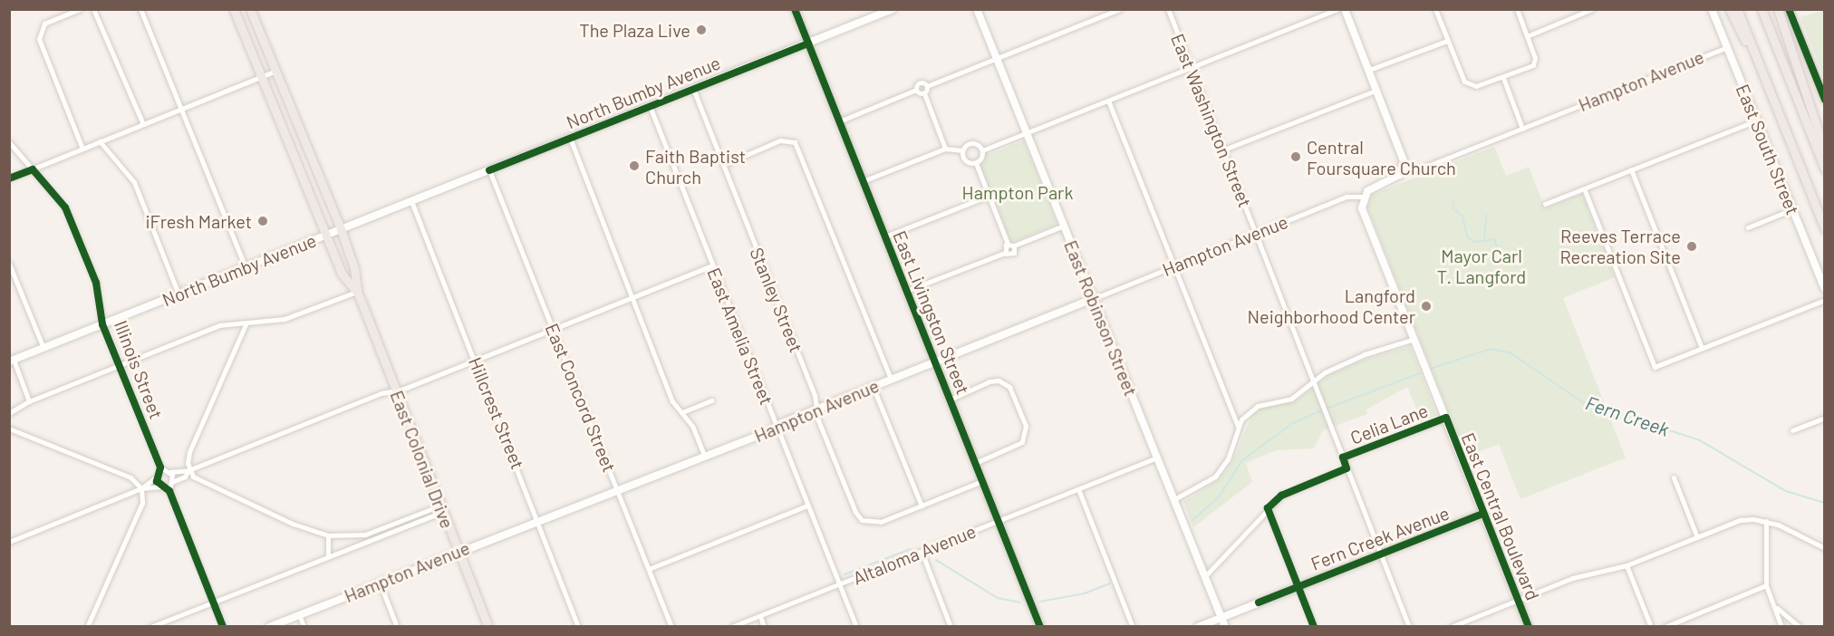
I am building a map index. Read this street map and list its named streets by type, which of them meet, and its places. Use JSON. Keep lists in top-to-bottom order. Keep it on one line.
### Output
{"streets":{"highway":["East Colonial Drive"],"street":["Hampton Avenue","North Bumby Avenue","East Washington Street","East South Street","Stanley Street","East Livingston Street","East Robinson Street","East Amelia Street","Illinois Street","East Concord Street","Hillcrest Street","Celia Lane","East Central Boulevard","Fern Creek Avenue","Altaloma Avenue"]},"crossings":[["Hampton Avenue","East Washington Street"],["Hampton Avenue","East South Street"],["Hampton Avenue","Stanley Street"],["Hampton Avenue","East Livingston Street"],["Hampton Avenue","East Robinson Street"],["Hampton Avenue","East Amelia Street"],["Hampton Avenue","East Concord Street"],["Hampton Avenue","Hillcrest Street"],["Hampton Avenue","East Colonial Drive"],["Hampton Avenue","East Central Boulevard"],["North Bumby Avenue","Stanley Street"],["North Bumby Avenue","East Livingston Street"],["North Bumby Avenue","East Amelia Street"],["North Bumby Avenue","Illinois Street"],["North Bumby Avenue","East Concord Street"],["North Bumby Avenue","Hillcrest Street"],["North Bumby Avenue","East Colonial Drive"],["East Washington Street","Celia Lane"],["East Washington Street","Fern Creek Avenue"],["East Livingston Street","Altaloma Avenue"],["East Robinson Street","Celia Lane"],["East Robinson Street","Fern Creek Avenue"],["East Robinson Street","Altaloma Avenue"],["East Amelia Street","Altaloma Avenue"],["Celia Lane","East Central Boulevard"],["East Central Boulevard","Fern Creek Avenue"]],"water":["Fern Creek"],"parks":["Hampton Park","Mayor Carl T. Langford"],"places":["The Plaza Live","Central Foursquare Church","Faith Baptist Church","iFresh Market","Reeves Terrace Recreation Site","Langford Neighborhood Center"]}
